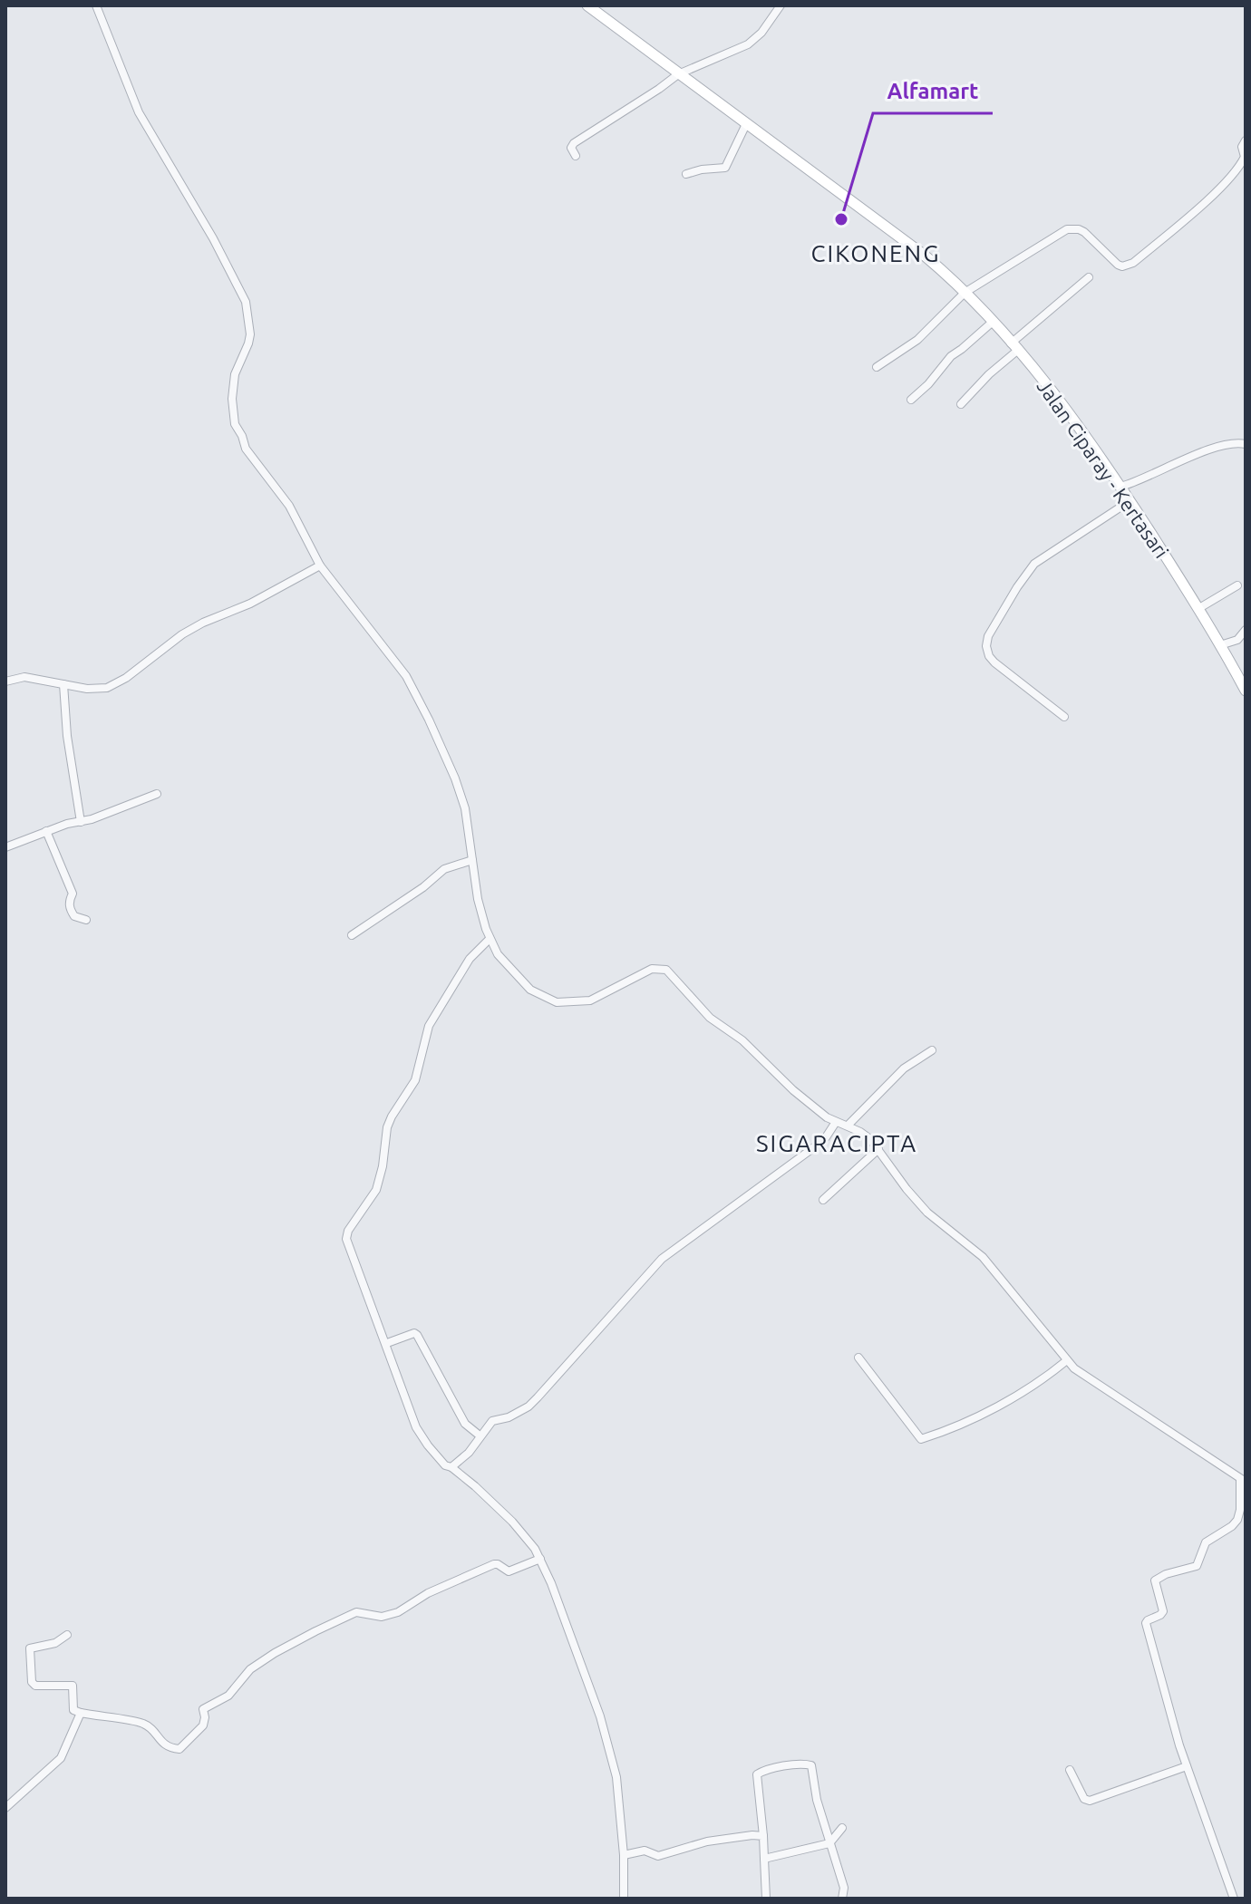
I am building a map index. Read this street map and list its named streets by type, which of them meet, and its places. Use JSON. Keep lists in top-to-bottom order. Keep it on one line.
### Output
{"streets":{"main road":["Jalan Ciparay - Kertasari"]},"districts":["CIKONENG","SIGARACIPTA"],"places":["Alfamart"]}
